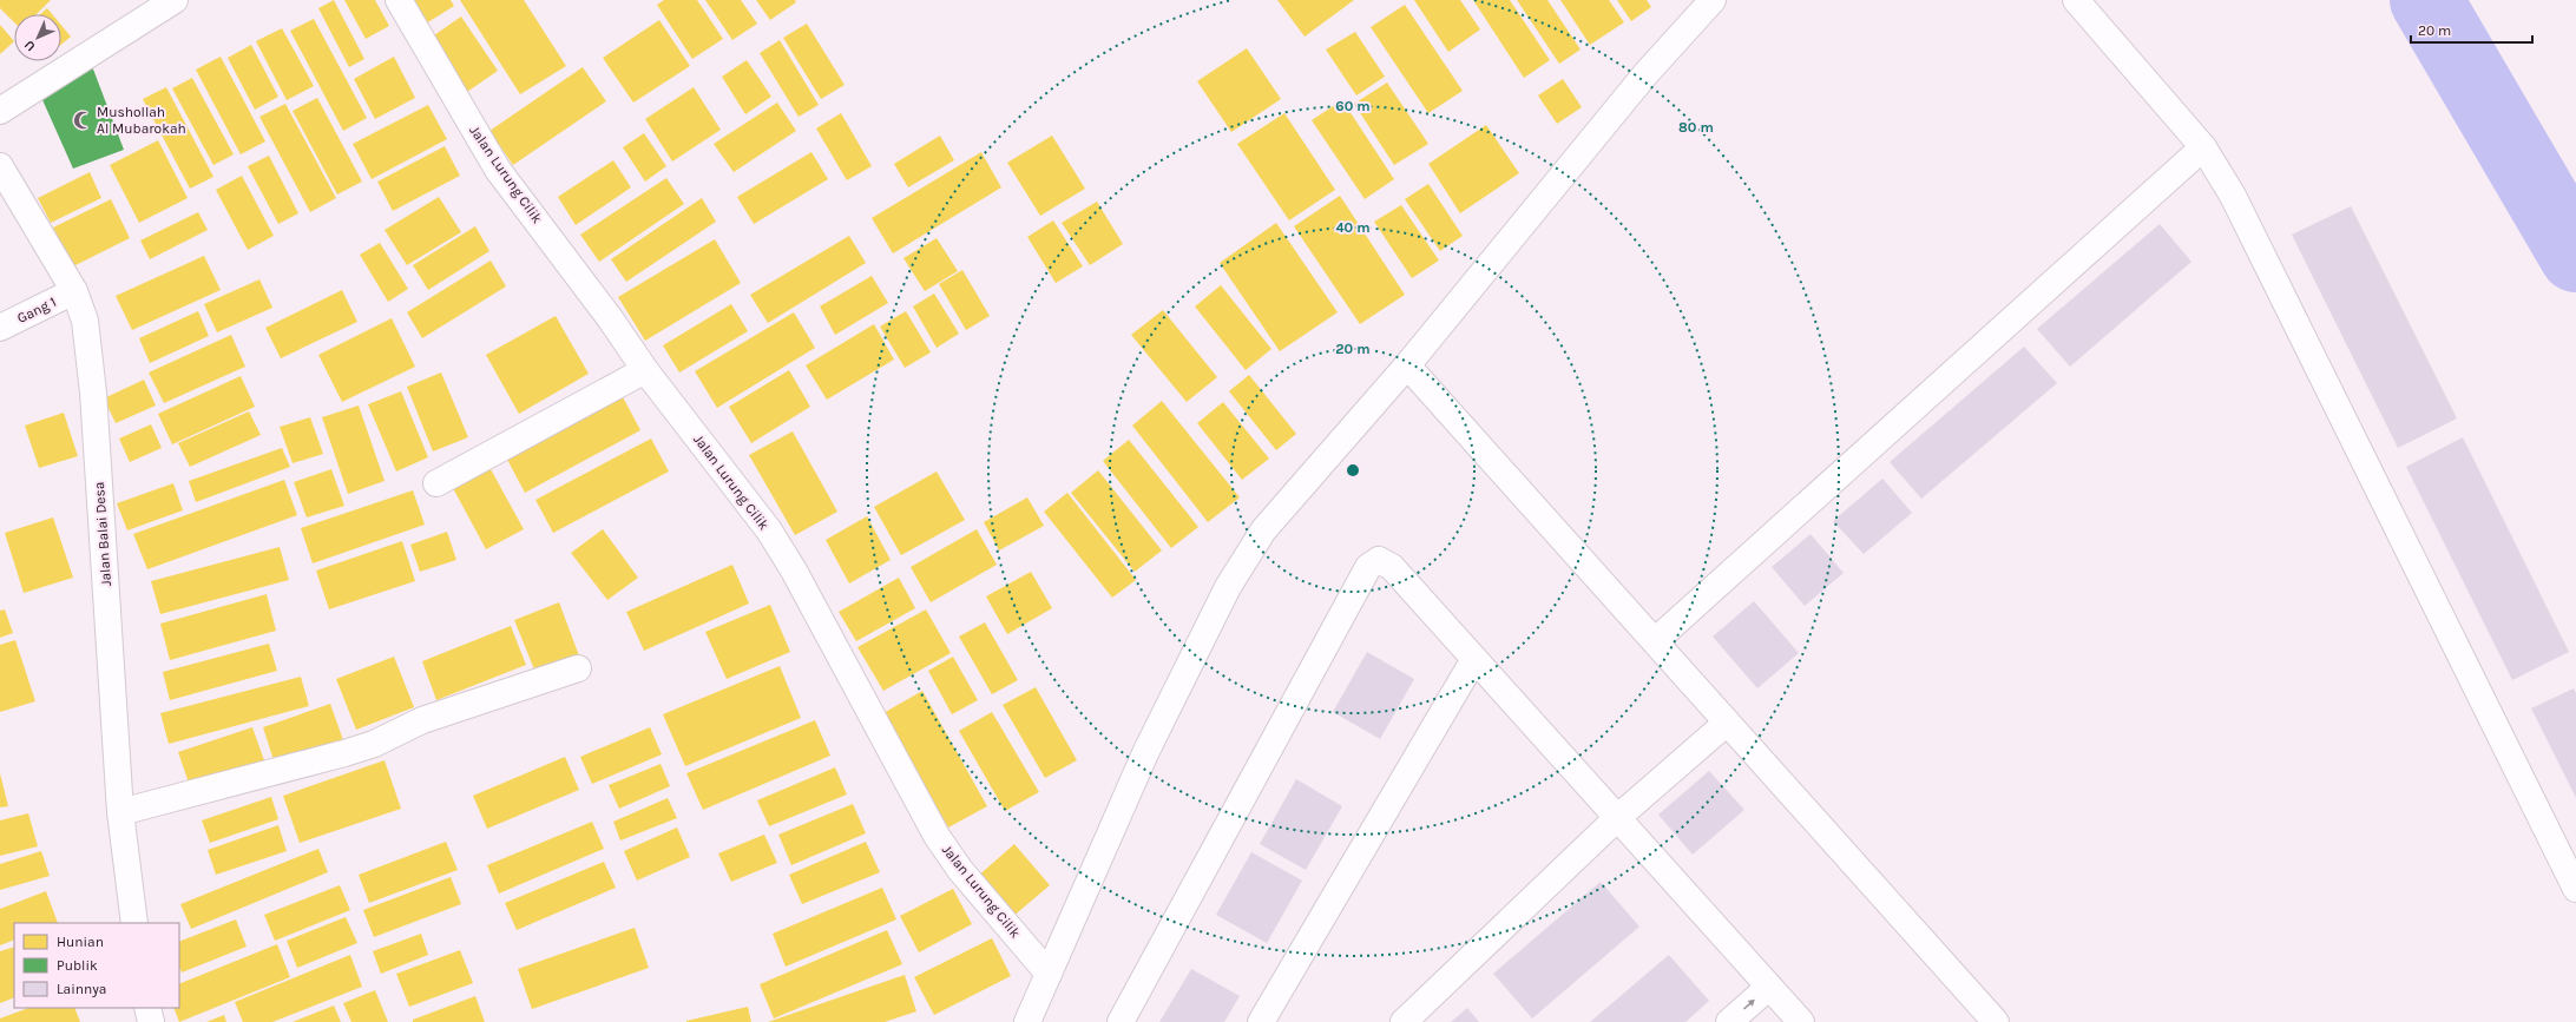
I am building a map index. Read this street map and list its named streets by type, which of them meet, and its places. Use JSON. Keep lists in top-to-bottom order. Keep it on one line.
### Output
{"streets":{"street":["Jalan Lurung Cilik","Gang 1","Jalan Balai Desa"]},"crossings":[["Gang 1","Jalan Balai Desa"]],"places":{"mosque":["Mushollah Al Mubarokah"]},"legend":["Hunian","Publik","Lainnya"],"scale_bar":"20 m","north":"bottom left","rings":["60 m","80 m","40 m","20 m"]}
